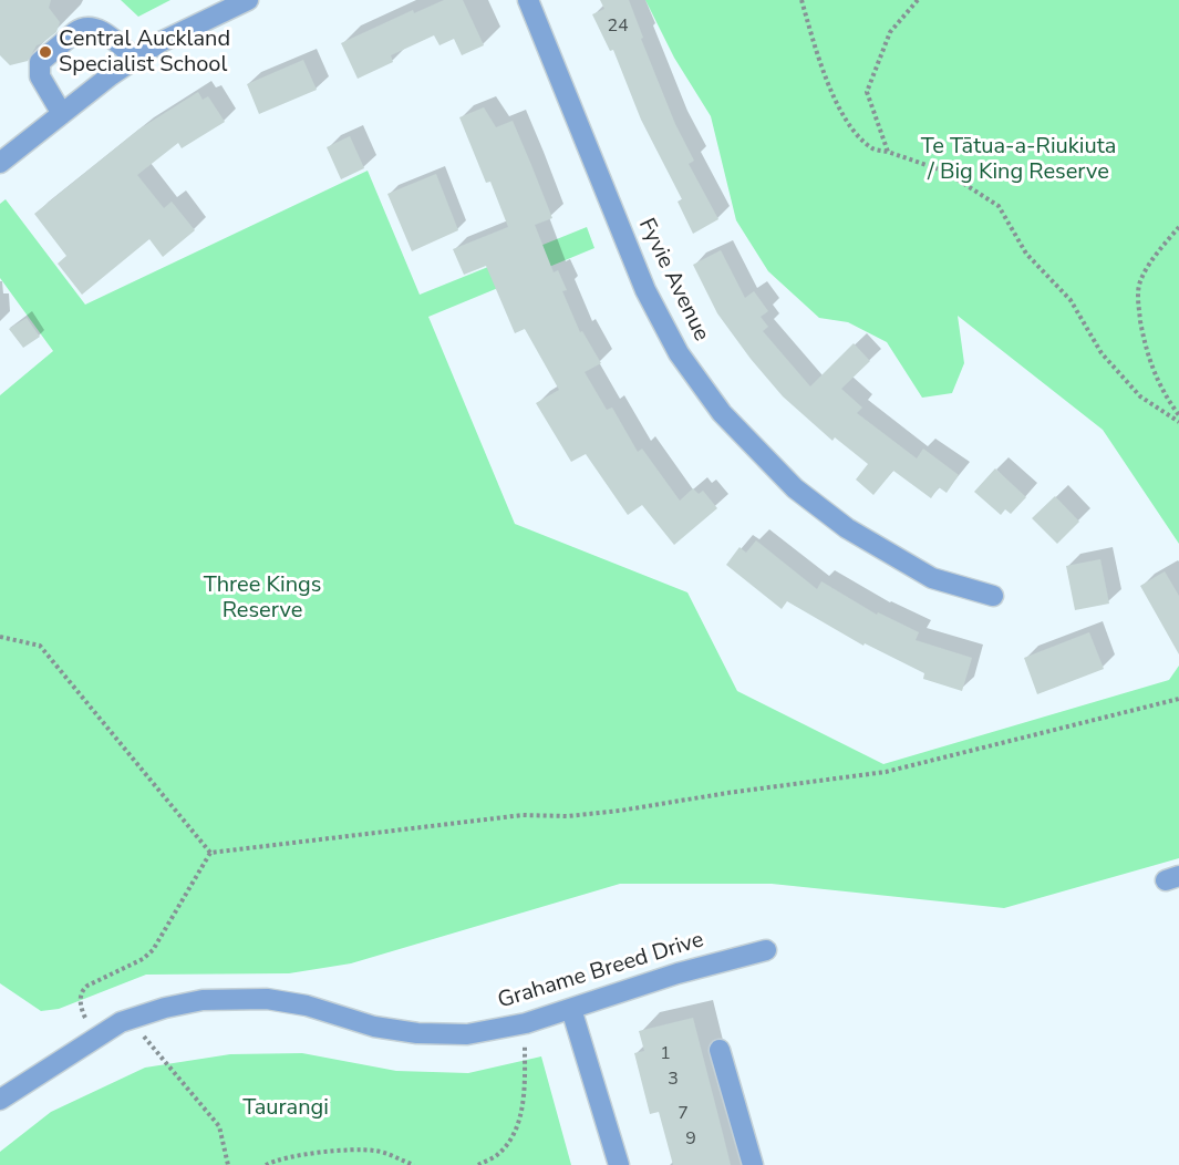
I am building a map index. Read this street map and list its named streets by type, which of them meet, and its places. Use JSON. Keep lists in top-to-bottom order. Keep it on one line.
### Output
{"streets":{"street":["Fyvie Avenue","Grahame Breed Drive"]},"parks":["Te Tātua-a-Riukiuta / Big King Reserve","Three Kings Reserve","Taurangi"],"places":["Central Auckland Specialist School"],"house_numbers":["24","1","3","7","9"]}
